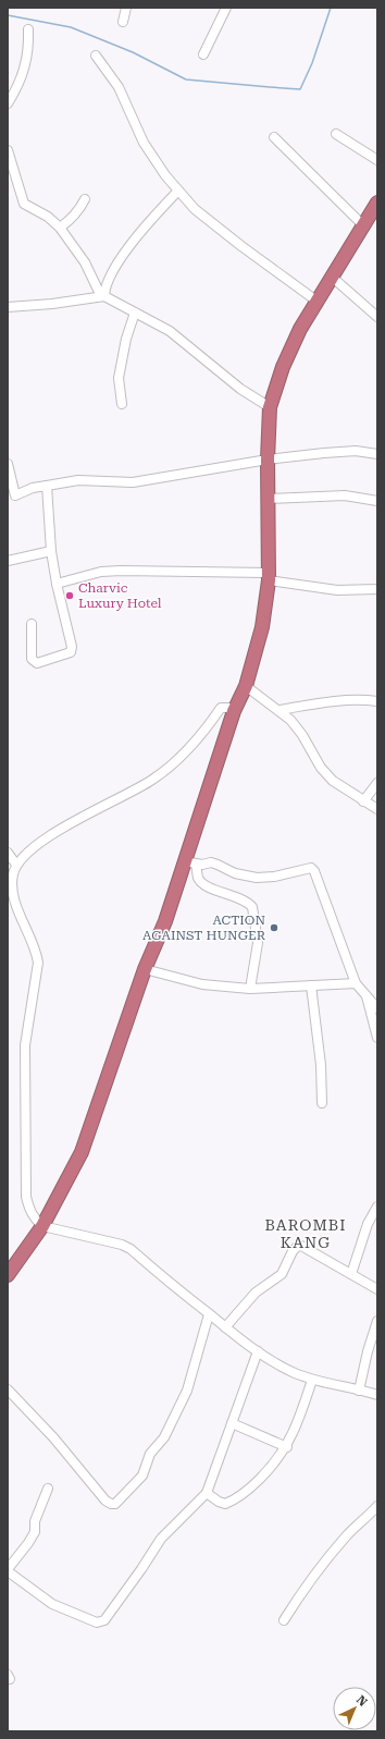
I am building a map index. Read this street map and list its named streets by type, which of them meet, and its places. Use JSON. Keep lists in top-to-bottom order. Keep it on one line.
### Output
{"districts":["BAROMBI KANG"],"places":["Charvic Luxury Hotel","ACTION AGAINST HUNGER"],"north":"top right"}
